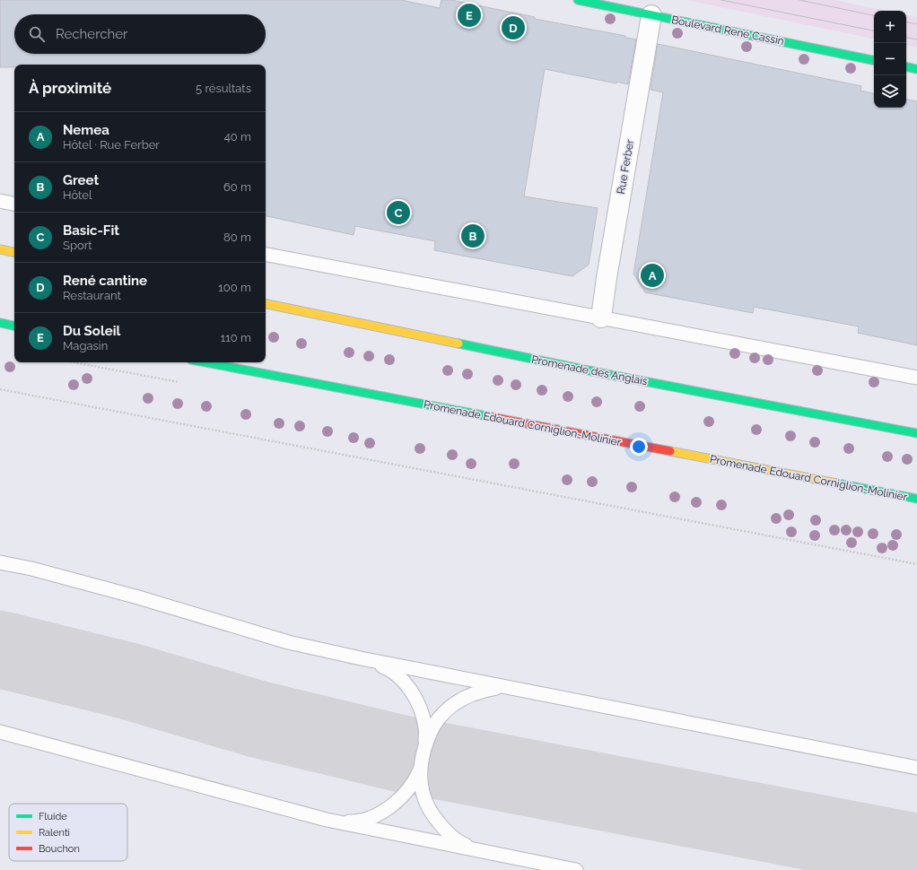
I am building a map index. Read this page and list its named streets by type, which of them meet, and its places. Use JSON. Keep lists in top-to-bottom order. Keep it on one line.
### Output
{"streets":{"main road":["Boulevard René Cassin","Promenade des Anglais","Promenade Edouard Corniglion-Molinier"],"street":["Rue Ferber"]},"crossings":[["Boulevard René Cassin","Rue Ferber"]],"legend":["Fluide","Ralenti","Bouchon"],"page":{"pins":["E","D","C","B","A"],"map_buttons":["+","−"],"search":"Rechercher","heading":["À proximité","5 résultats"],"list":[{"mark":"A","name":"Nemea","note":"Hôtel · Rue Ferber","value":"40 m"},{"mark":"B","name":"Greet","note":"Hôtel","value":"60 m"},{"mark":"C","name":"Basic-Fit","note":"Sport","value":"80 m"},{"mark":"D","name":"René cantine","note":"Restaurant","value":"100 m"},{"mark":"E","name":"Du Soleil","note":"Magasin","value":"110 m"}]}}
